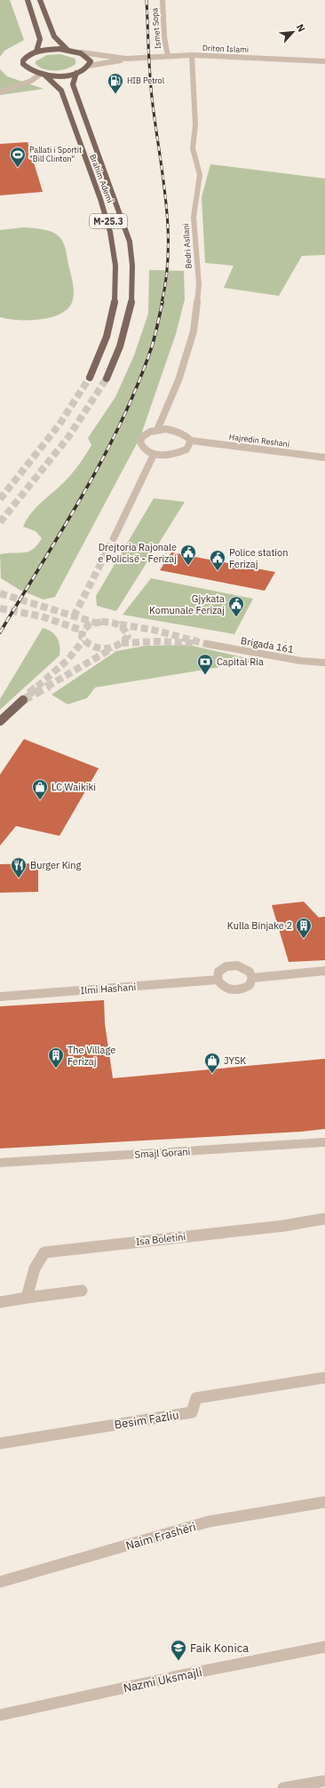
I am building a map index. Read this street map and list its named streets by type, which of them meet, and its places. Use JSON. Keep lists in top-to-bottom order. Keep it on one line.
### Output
{"streets":{"main road":["Brahim Ademi","M-25.3"],"street":["Ismet Sopa","Driton Islami","Bedri Asllani","Hajredin Reshani","Brigada 161","Ilmi Hashani","Smajl Gorani","Isa Boletini","Besim Fazliu","Naim Frashëri","Nazmi Uksmajli"]},"crossings":[["Ismet Sopa","Driton Islami"],["Driton Islami","Brahim Ademi"],["Driton Islami","Bedri Asllani"]],"places":{"fuel station":["HIB Petrol"],"sports":["Pallati i Sportit \"Bill Clinton\""],"public building":["Drejtoria Rajonale e Policisë - Ferizaj","Police station Ferizaj","Gjykata Komunale Ferizaj"],"bank":["Capital Ria"],"shop":["LC Waikiki","JYSK"],"restaurant":["Burger King"],"building":["Kulla Binjake 2","The Village Ferizaj"],"school or university":["Faik Konica"]},"north":"top right"}
